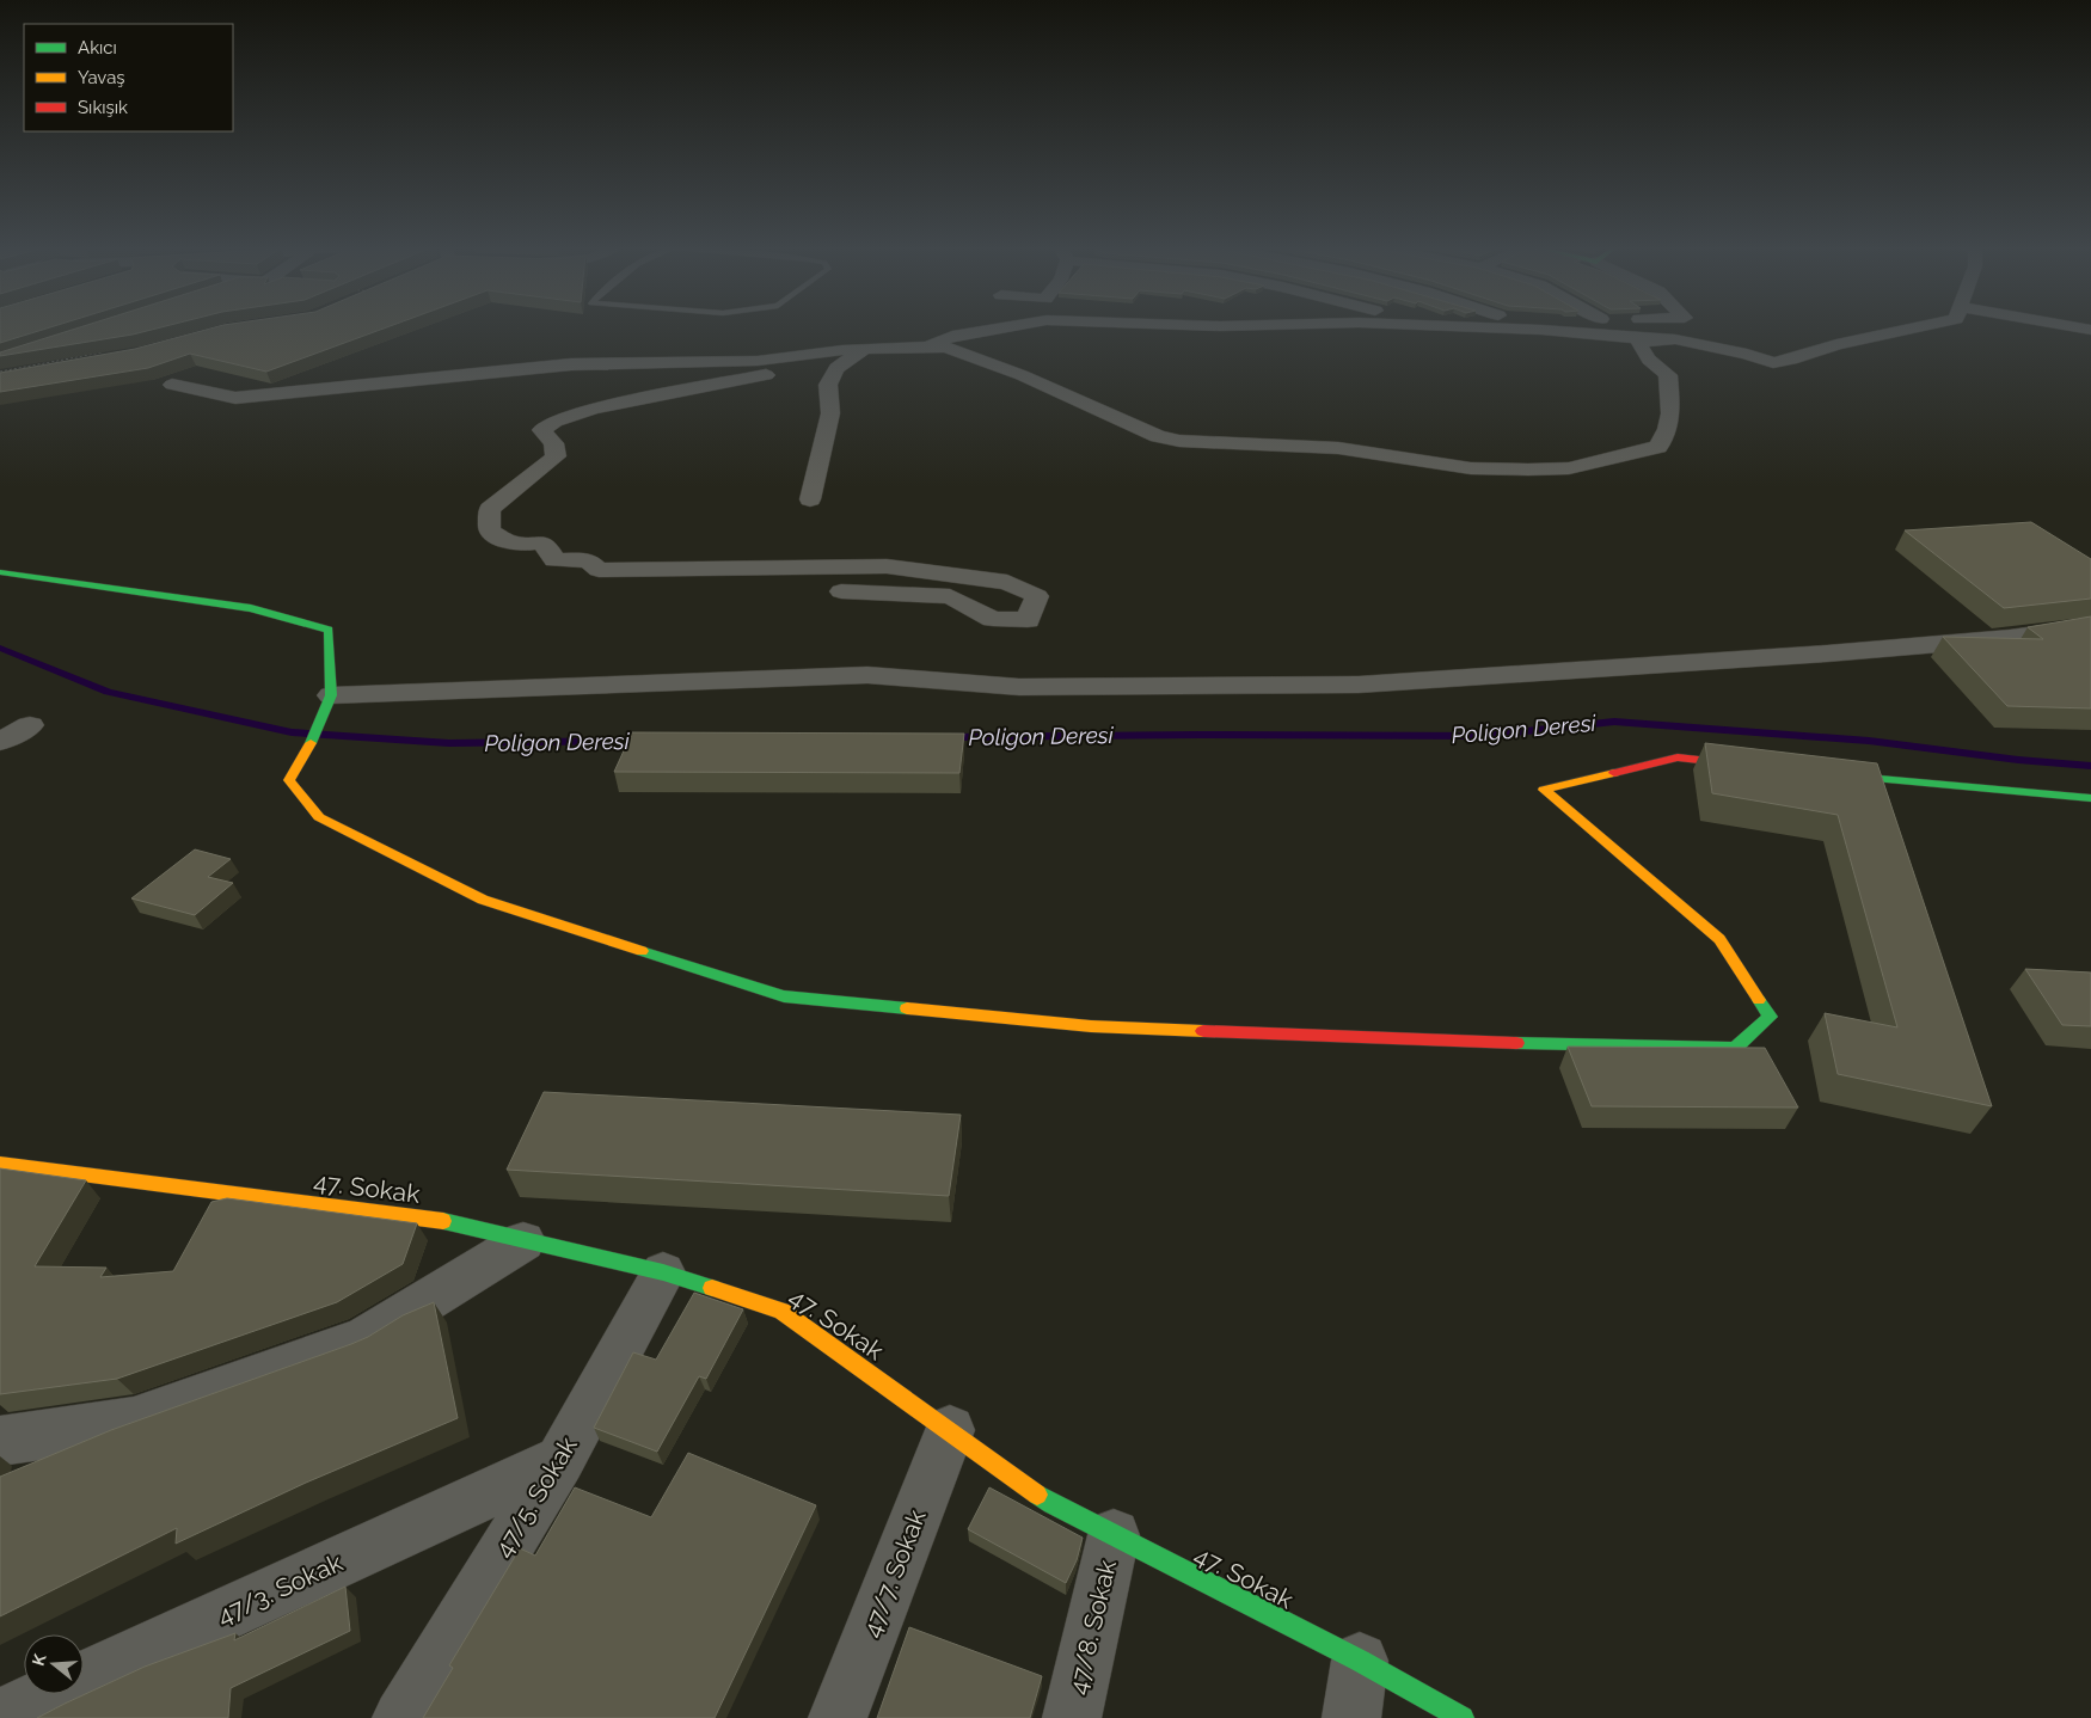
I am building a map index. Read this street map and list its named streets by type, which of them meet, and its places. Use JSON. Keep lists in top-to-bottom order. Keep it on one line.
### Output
{"streets":{"street":["47. Sokak","47/5. Sokak","47/7. Sokak","47/3. Sokak","47/8. Sokak"]},"crossings":[["47. Sokak","47/5. Sokak"],["47. Sokak","47/7. Sokak"],["47. Sokak","47/8. Sokak"],["47/5. Sokak","47/3. Sokak"]],"water":["Poligon Deresi"],"legend":["Akıcı","Yavaş","Sıkışık"],"north":"left"}
